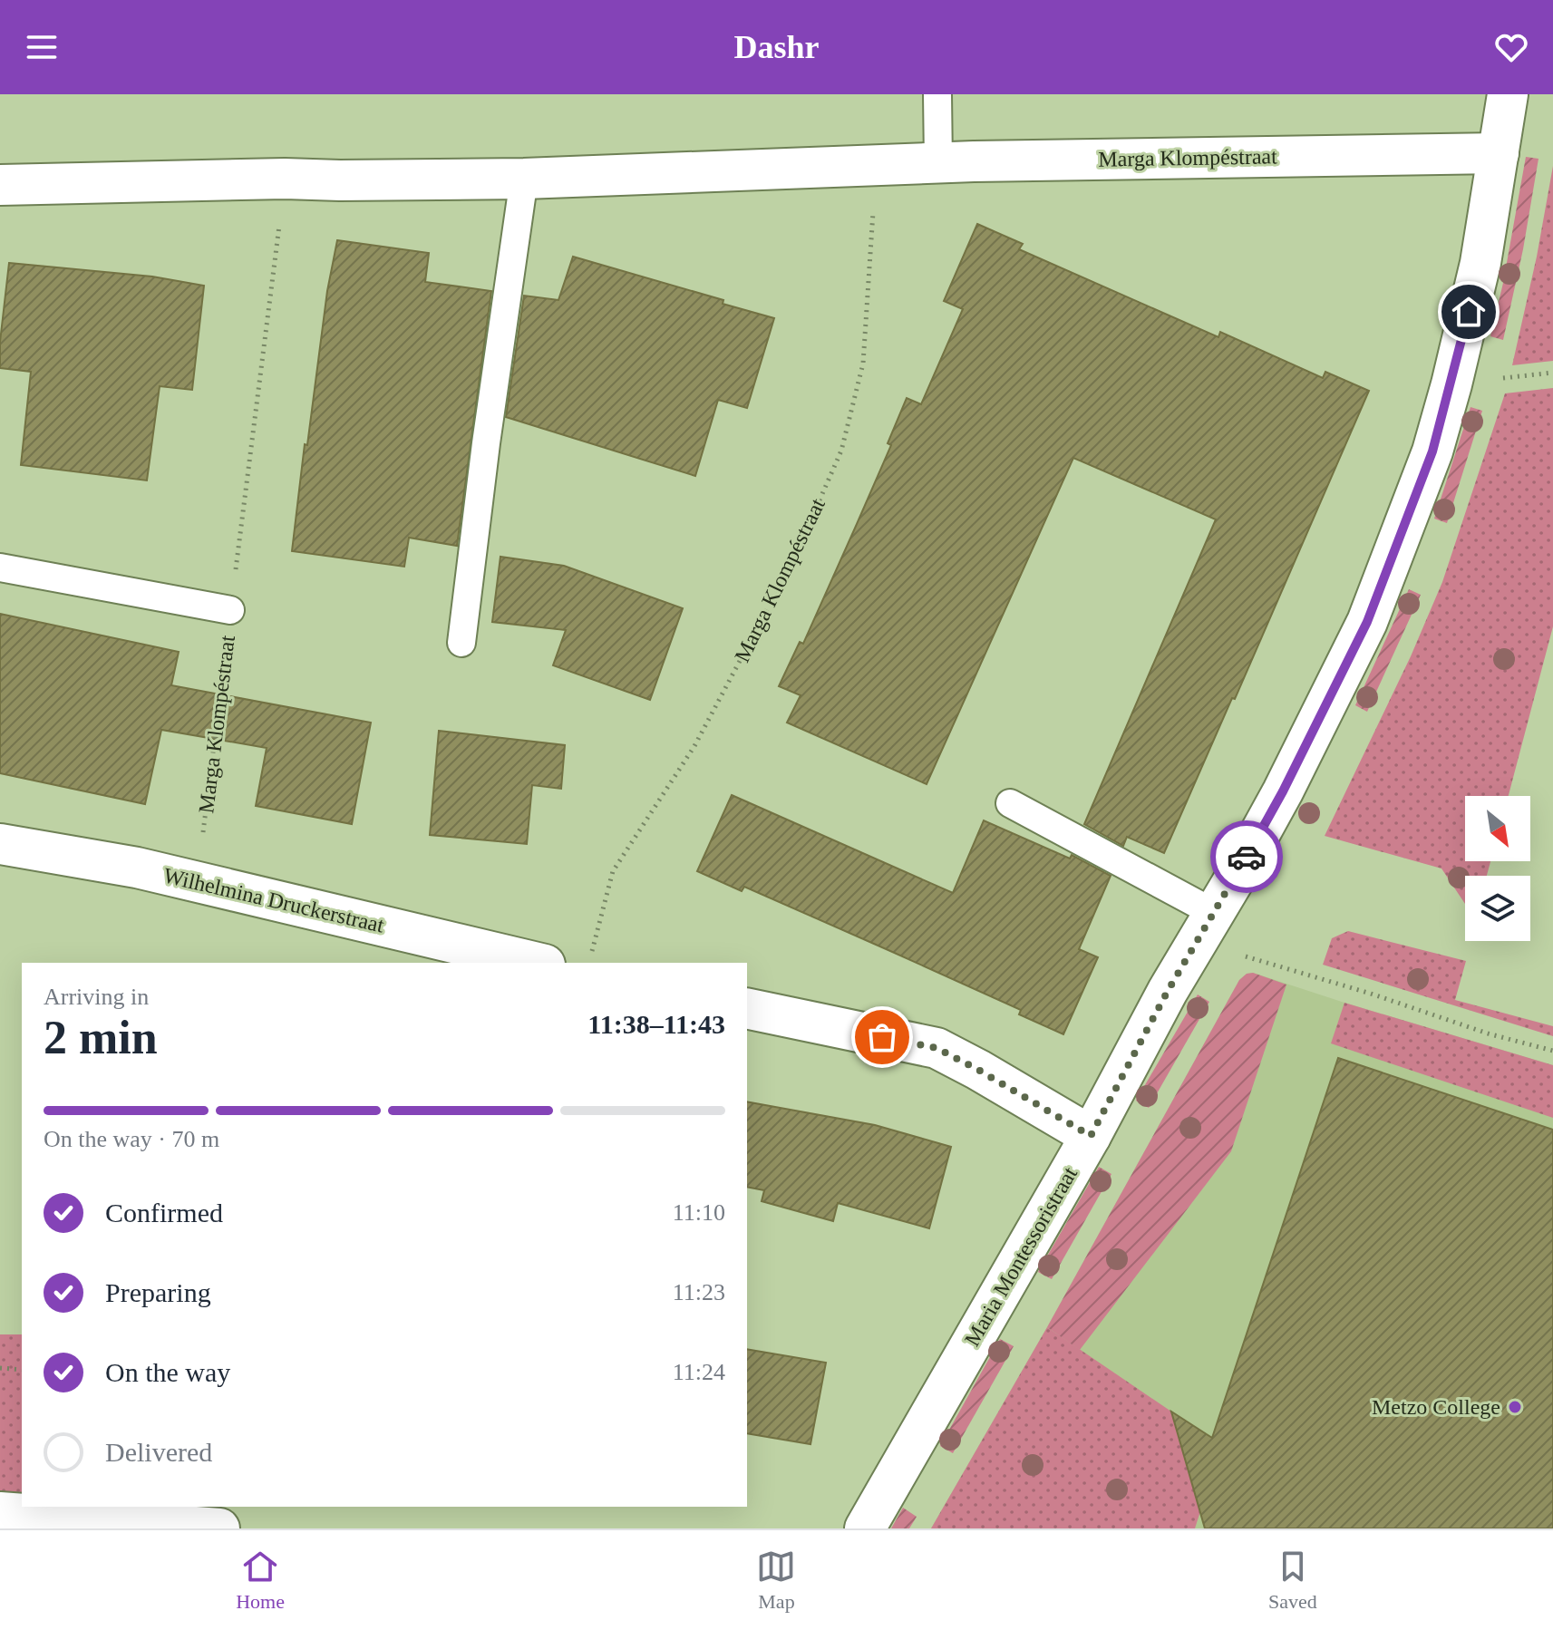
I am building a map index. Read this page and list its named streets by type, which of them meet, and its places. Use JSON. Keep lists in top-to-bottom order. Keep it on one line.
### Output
{"streets":{"street":["Marga Klompéstraat","Wilhelmina Druckerstraat","Maria Montessoristraat"]},"crossings":[["Marga Klompéstraat","Wilhelmina Druckerstraat"],["Marga Klompéstraat","Maria Montessoristraat"]],"places":["Metzo College"],"north":"bottom right","page":{"header":"Dashr","heading":["2 min","Arriving in","11:38–11:43"],"bar":"On the way · 70 m","list":[["Confirmed","11:10"],["Preparing","11:23"],["On the way","11:24"],"Delivered"],"tabs":["Home","Map","Saved"]}}
